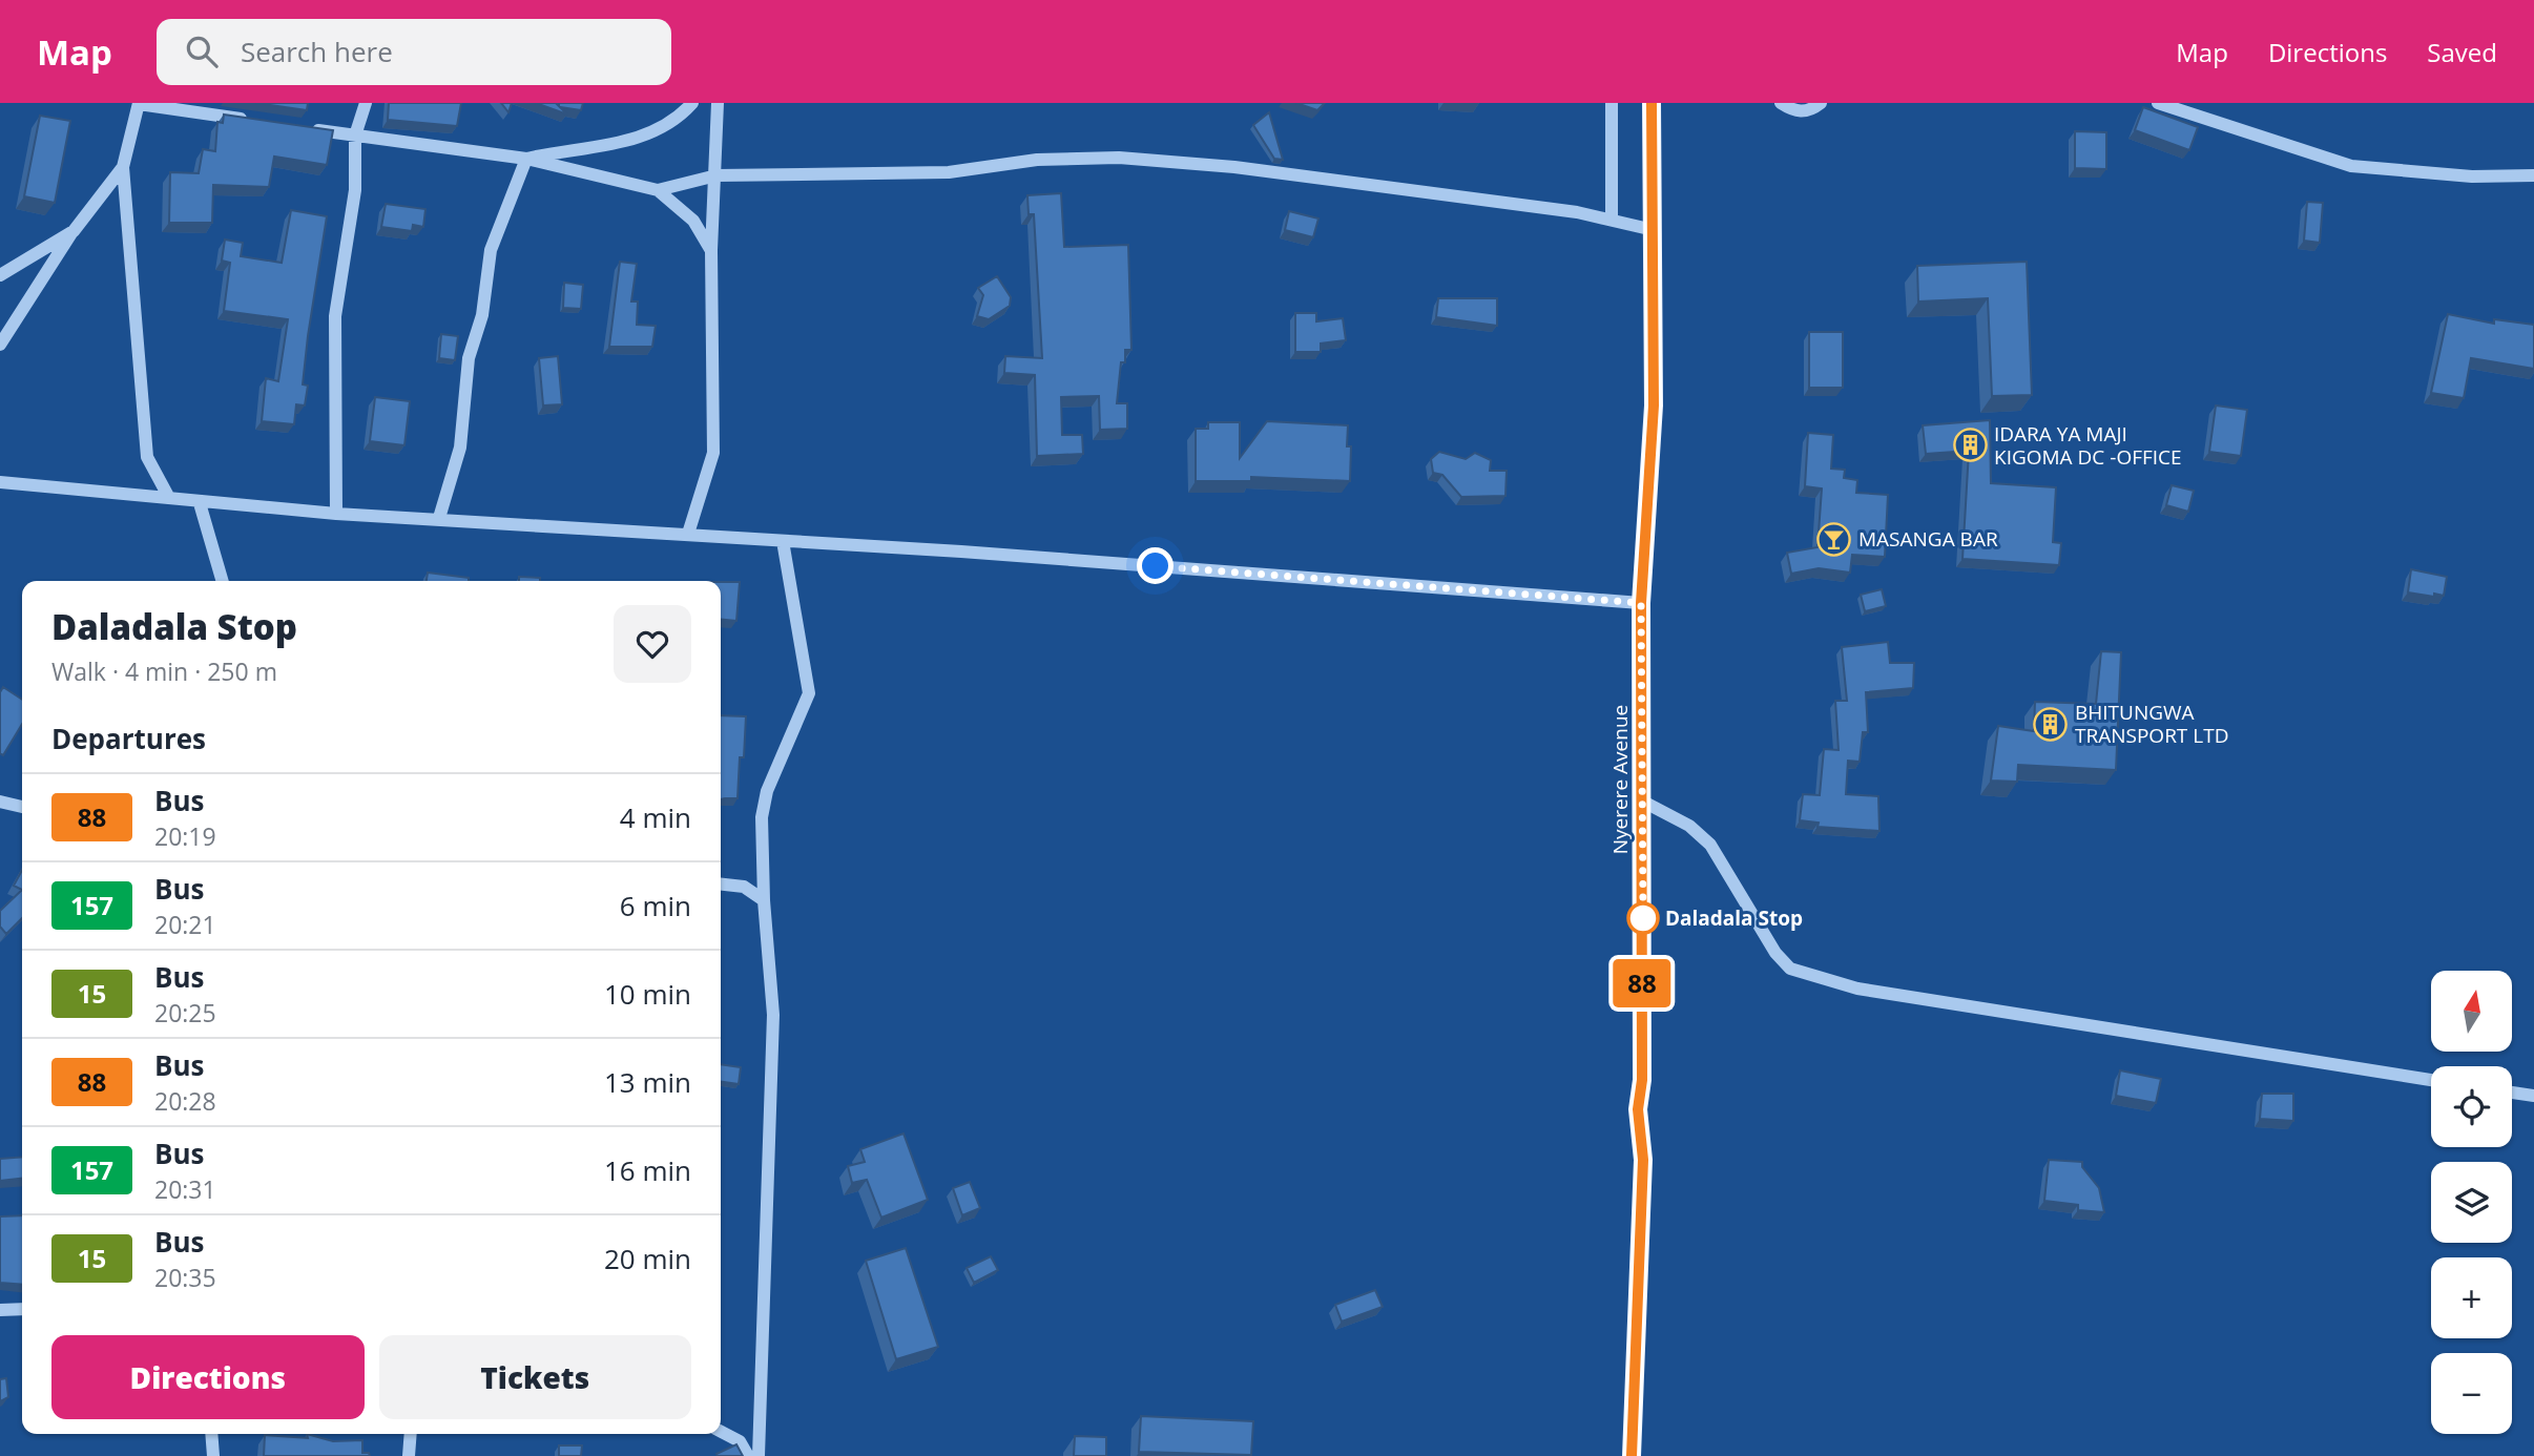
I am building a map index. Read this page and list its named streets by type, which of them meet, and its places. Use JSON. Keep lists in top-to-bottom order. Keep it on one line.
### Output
{"streets":{"main road":["Nyerere Avenue"]},"places":{"building":["IDARA YA MAJI KIGOMA DC -OFFICE","BHITUNGWA TRANSPORT LTD"],"bar":["MASANGA BAR"],"other":["Daladala Stop"]},"lines":["bus line 88"],"north":"top","page":{"header":"Map","search":"Search here","nav":["Map","Directions","Saved"],"on_map":"88","heading":[["Daladala Stop","Walk · 4 min · 250 m"],"Departures"],"list":[{"mark":"88","name":"Bus","note":"20:19","value":"4 min"},{"mark":"157","name":"Bus","note":"20:21","value":"6 min"},{"mark":"15","name":"Bus","note":"20:25","value":"10 min"},{"mark":"88","name":"Bus","note":"20:28","value":"13 min"},{"mark":"157","name":"Bus","note":"20:31","value":"16 min"},{"mark":"15","name":"Bus","note":"20:35","value":"20 min"}],"map_buttons":["+","−"],"buttons":["Directions","Tickets"]}}
